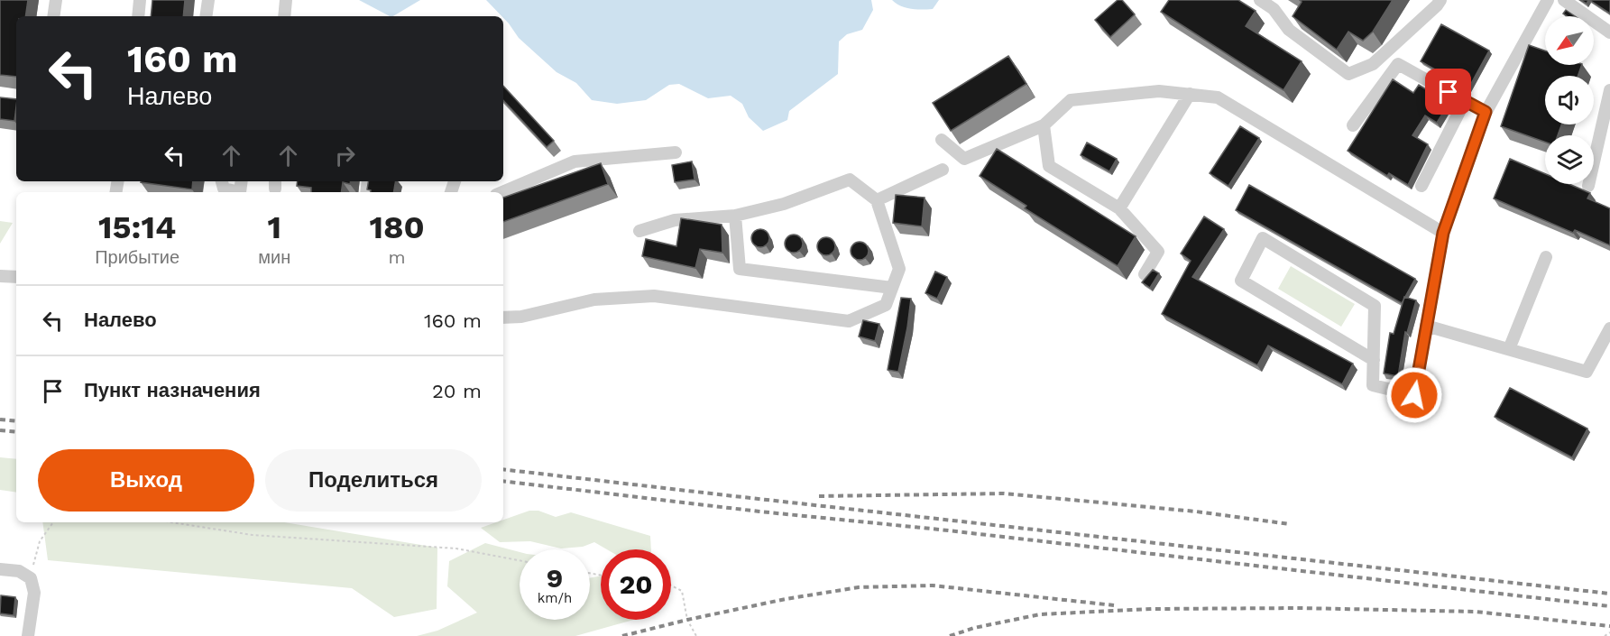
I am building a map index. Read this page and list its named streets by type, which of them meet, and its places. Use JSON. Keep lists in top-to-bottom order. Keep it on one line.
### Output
{"north":"bottom left","page":{"turn":["160 m","Налево"],"eta":["15:14","Прибытие","1","мин","180","m"],"list":[{"name":"Налево","value":"160 m"},{"name":"Пункт назначения","value":"20 m"}],"buttons":["Выход","Поделиться"],"speed":"9 km/h","limit":"20"}}
